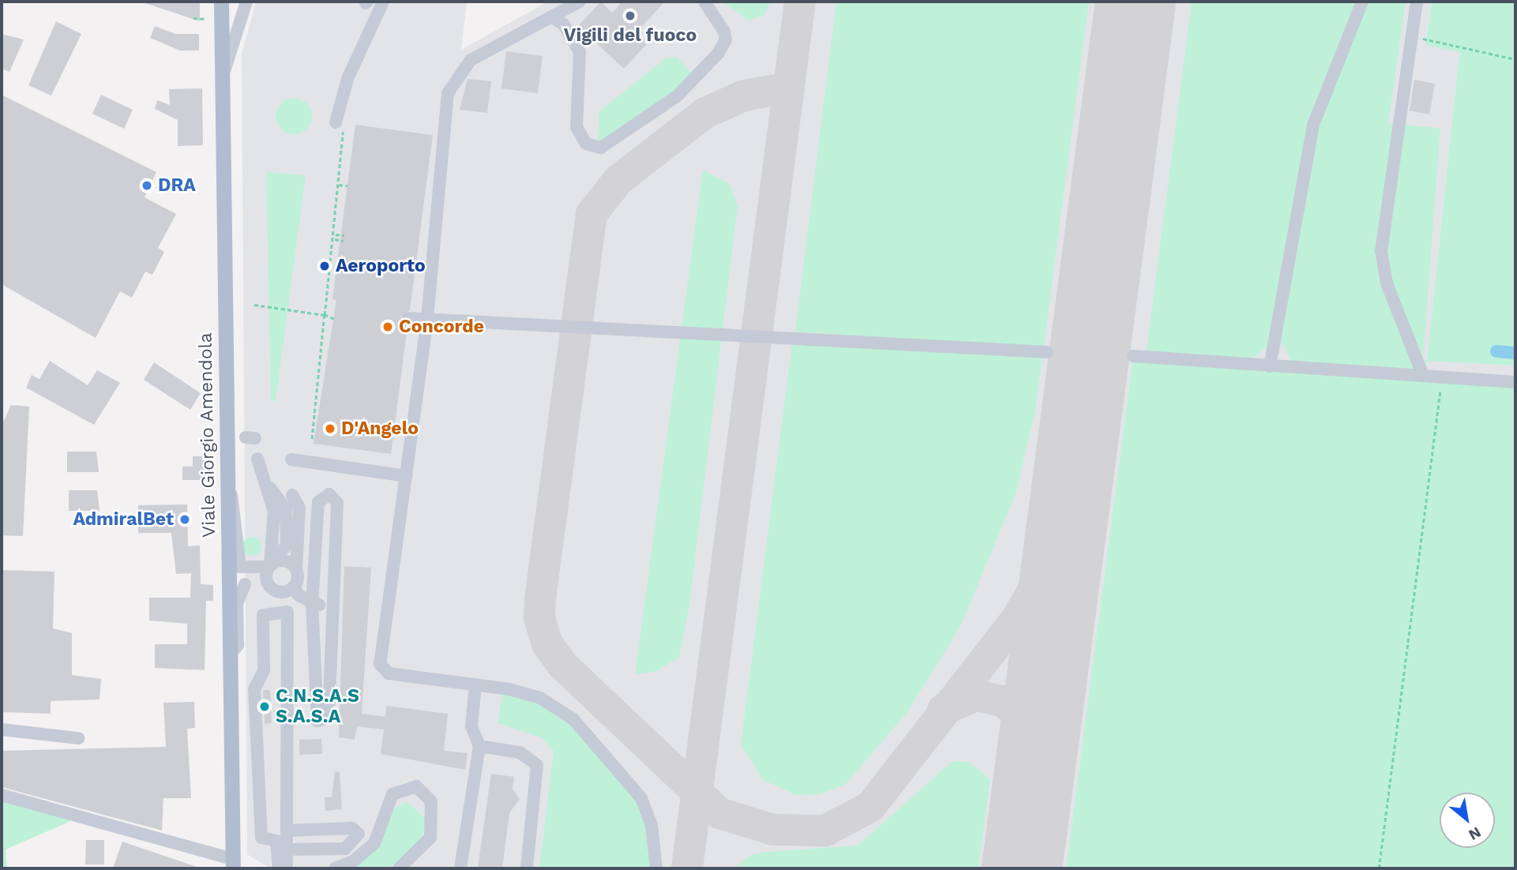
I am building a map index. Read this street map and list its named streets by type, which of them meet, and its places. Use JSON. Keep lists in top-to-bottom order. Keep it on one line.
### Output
{"streets":{"main road":["Viale Giorgio Amendola"]},"places":["Vigili del fuoco","DRA","Aeroporto","Concorde","D'Angelo","AdmiralBet","C.N.S.A.S S.A.S.A"],"north":"bottom right"}
